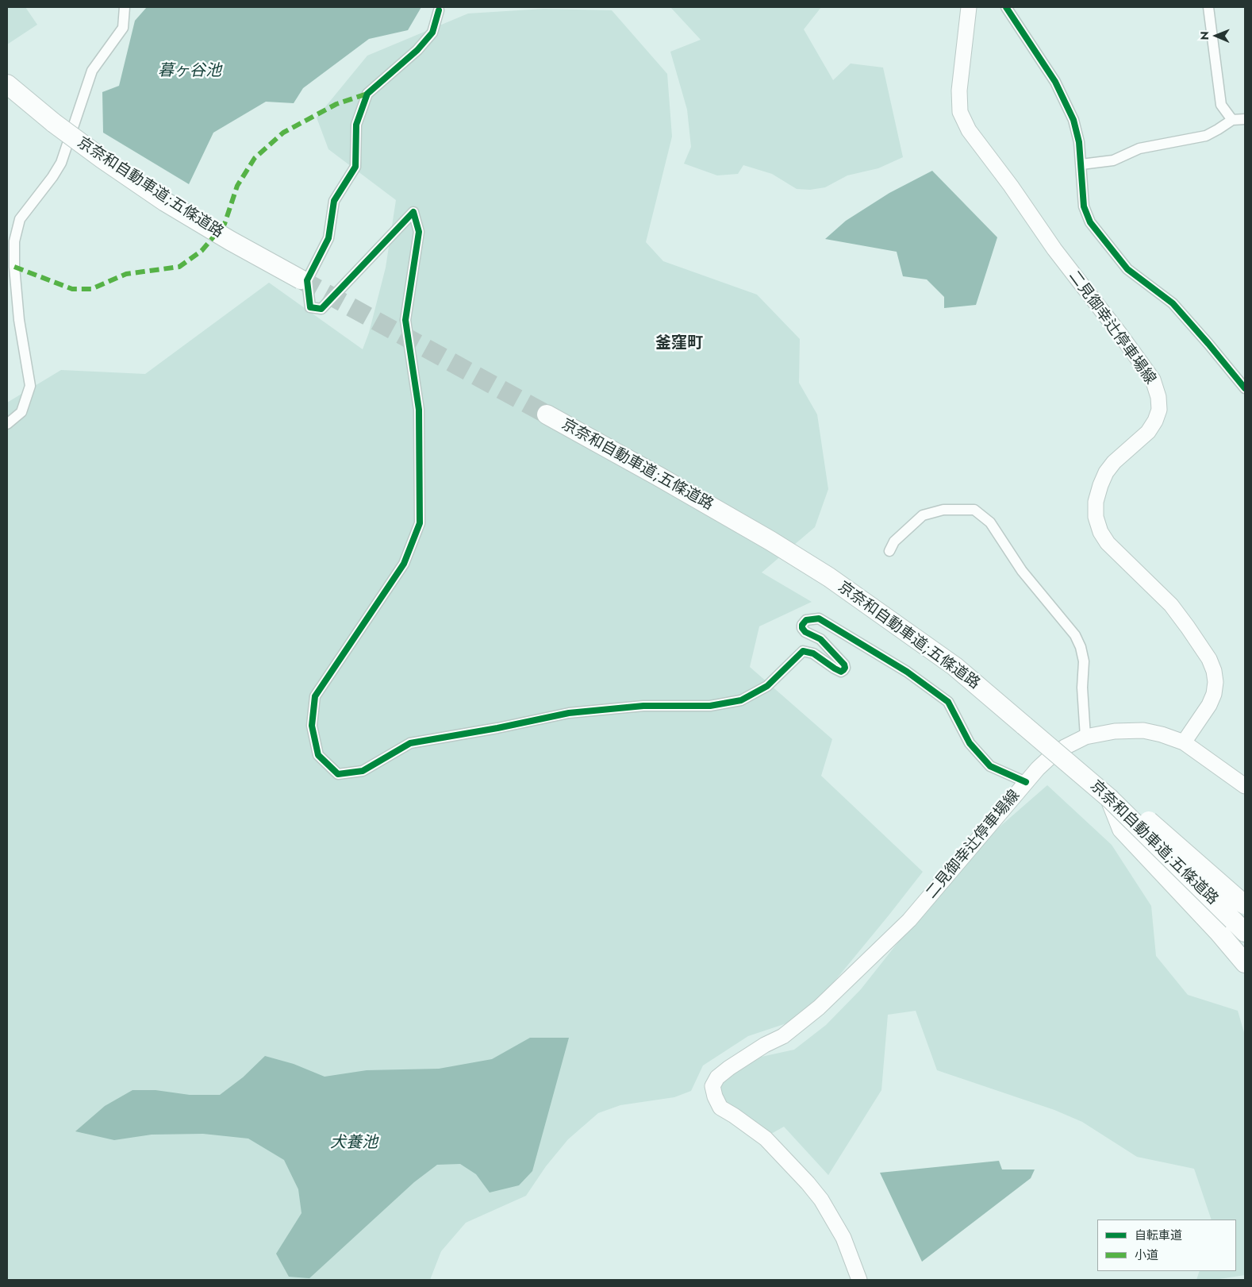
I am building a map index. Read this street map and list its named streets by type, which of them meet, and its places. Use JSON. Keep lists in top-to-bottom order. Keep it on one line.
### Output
{"streets":{"highway":["京奈和自動車道;五條道路"],"main road":["二見御幸辻停車場線"]},"districts":["釜窪町"],"water":["暮ヶ谷池","犬養池"],"legend":["自転車道","小道"],"north":"left"}
